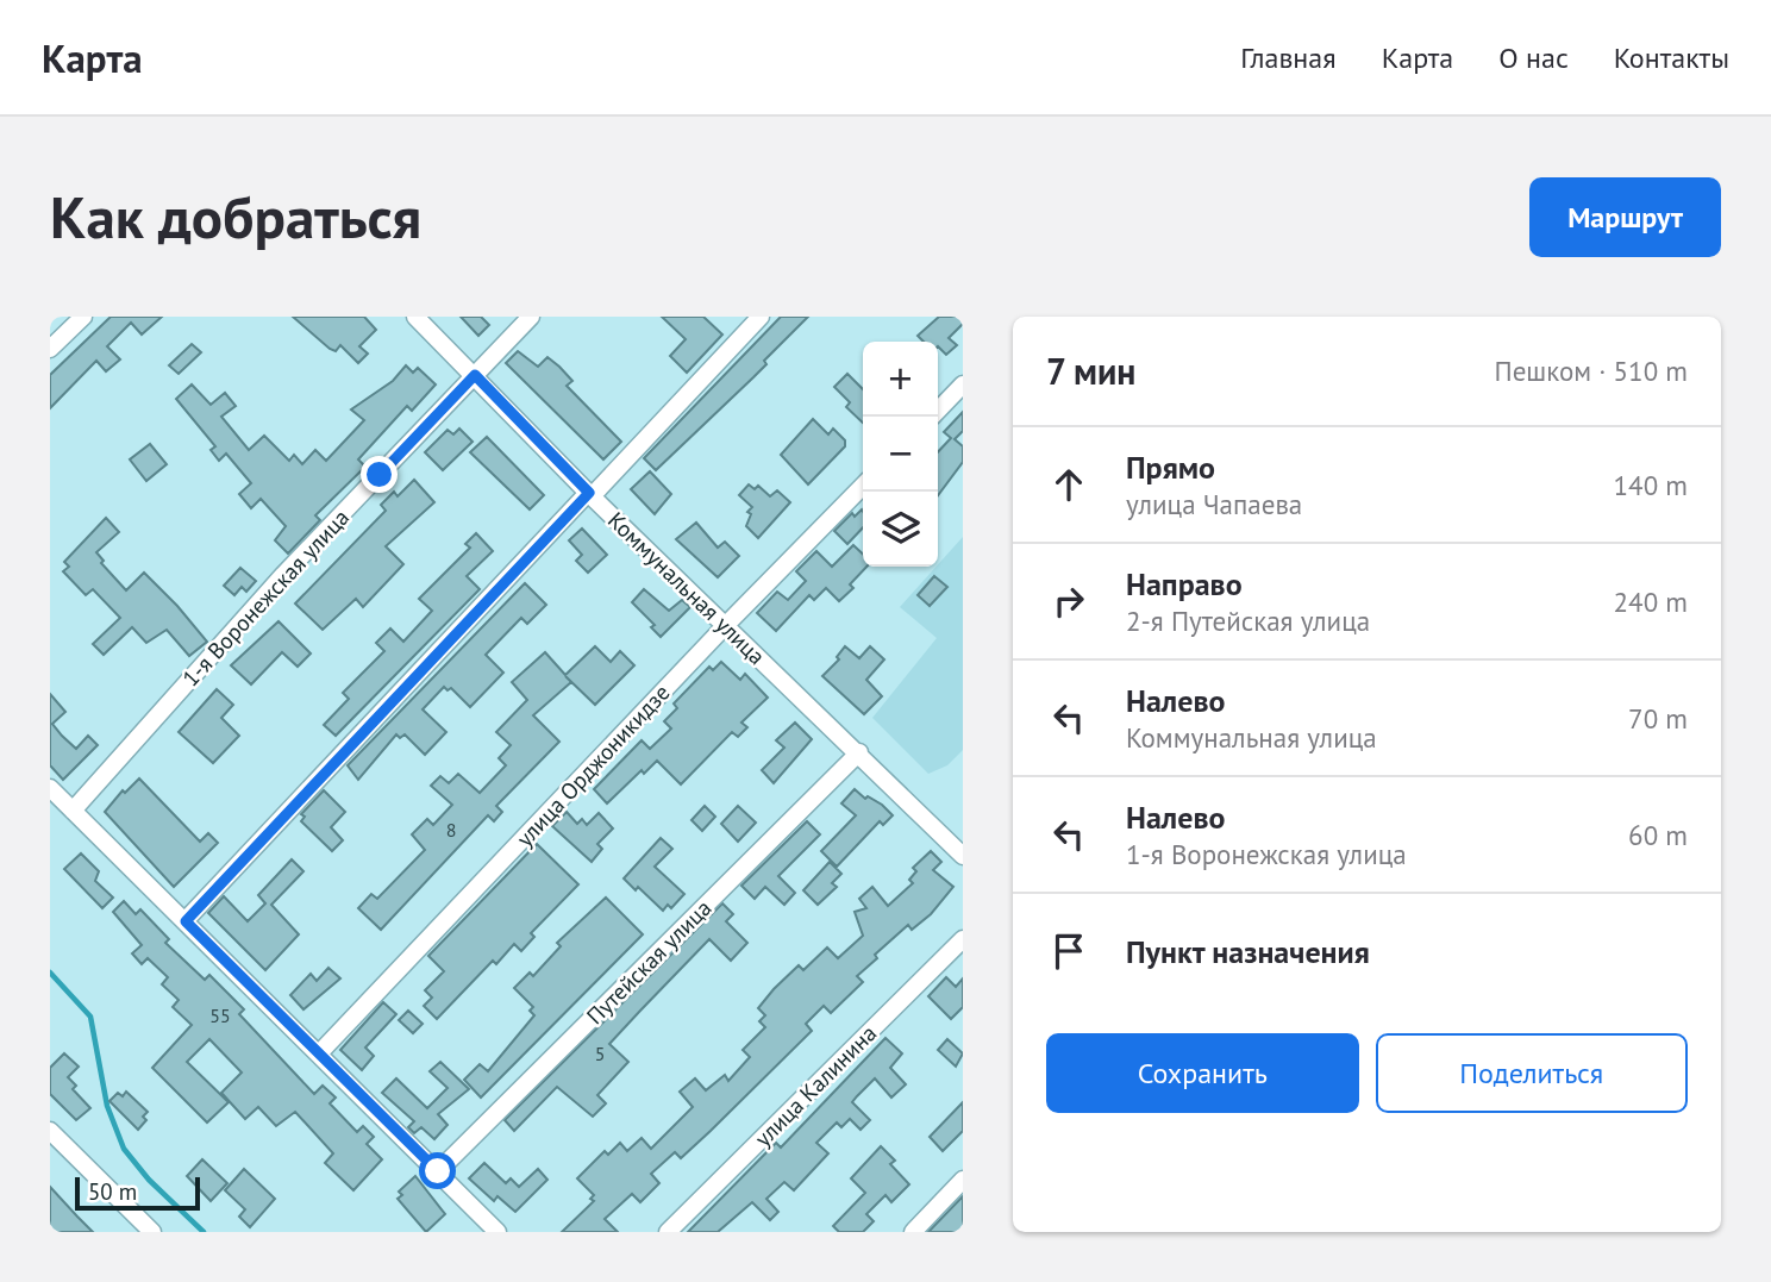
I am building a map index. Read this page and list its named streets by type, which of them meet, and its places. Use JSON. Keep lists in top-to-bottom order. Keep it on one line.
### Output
{"streets":{"street":["Коммунальная улица","1-я Воронежская улица","улица Орджоникидзе","Путейская улица","улица Калинина"]},"crossings":[["Коммунальная улица","1-я Воронежская улица"],["Коммунальная улица","улица Орджоникидзе"],["Коммунальная улица","Путейская улица"]],"house_numbers":["8","55","5"],"scale_bar":"50 m","page":{"header":"Карта","nav":["Главная","Карта","О нас","Контакты"],"buttons":["Маршрут",["Сохранить","Поделиться"]],"title":"Как добраться","heading":["7 мин","Пешком · 510 m"],"map_buttons":["+","−"],"list":[["Прямо","улица Чапаева","140 m"],["Направо","2-я Путейская улица","240 m"],["Налево","Коммунальная улица","70 m"],["Налево","1-я Воронежская улица","60 m"],"Пункт назначения"],"scale":"50 m"}}
